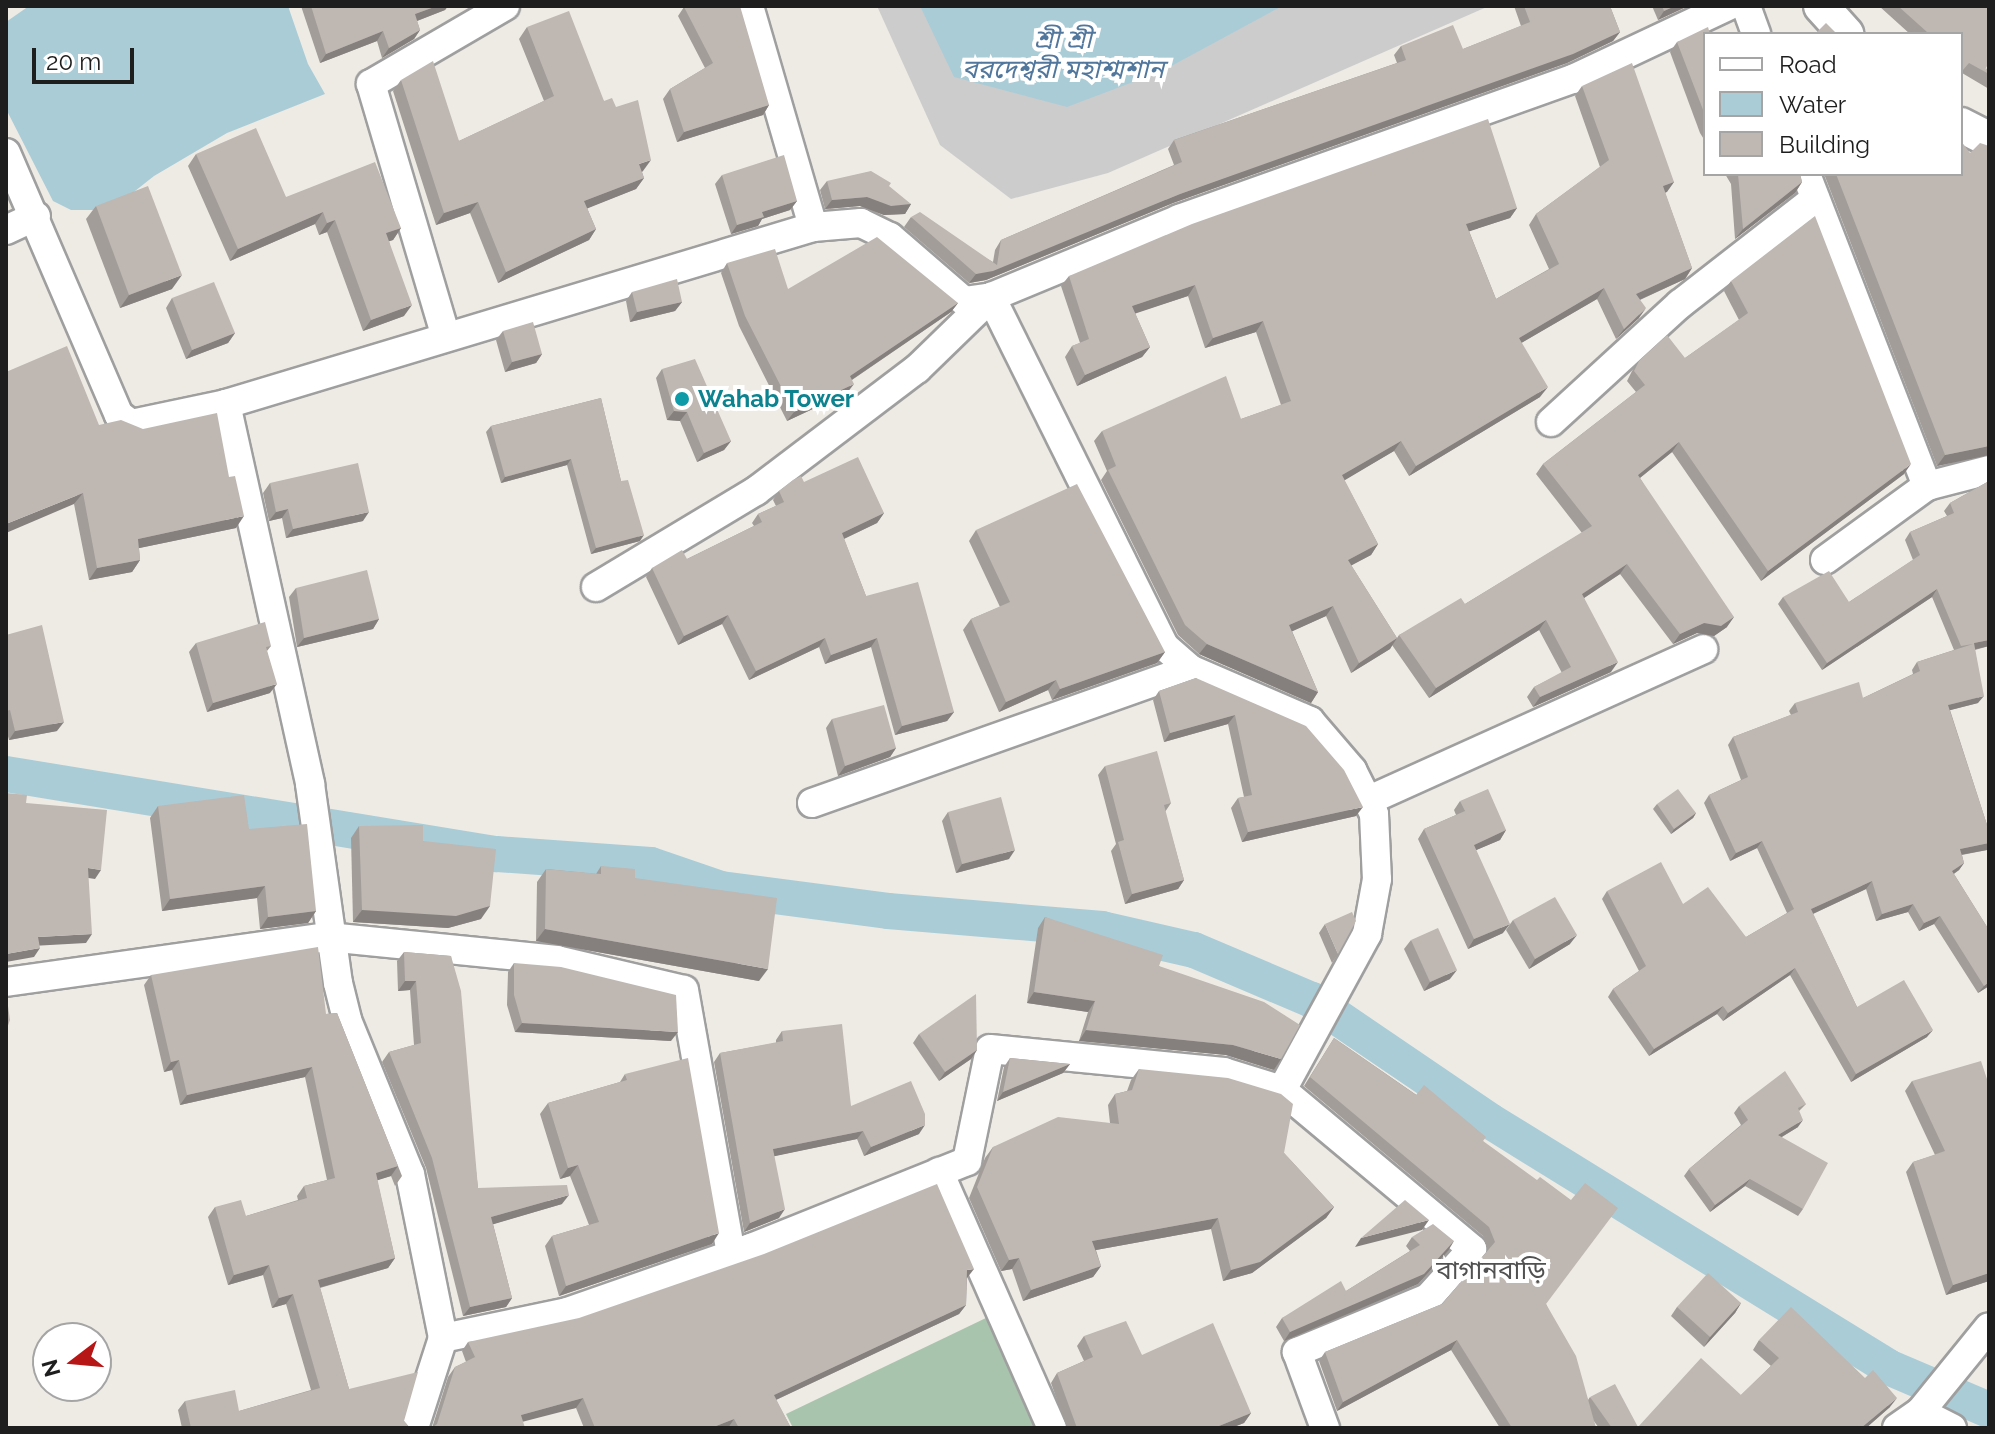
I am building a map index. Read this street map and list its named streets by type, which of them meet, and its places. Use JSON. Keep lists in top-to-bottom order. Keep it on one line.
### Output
{"districts":["বাগানবাড়ি"],"water":["শ্রী শ্রী বরদেশ্বরী মহাশ্মশান"],"places":["Wahab Tower"],"legend":["Road","Water","Building"],"scale_bar":"20 m","north":"left"}
